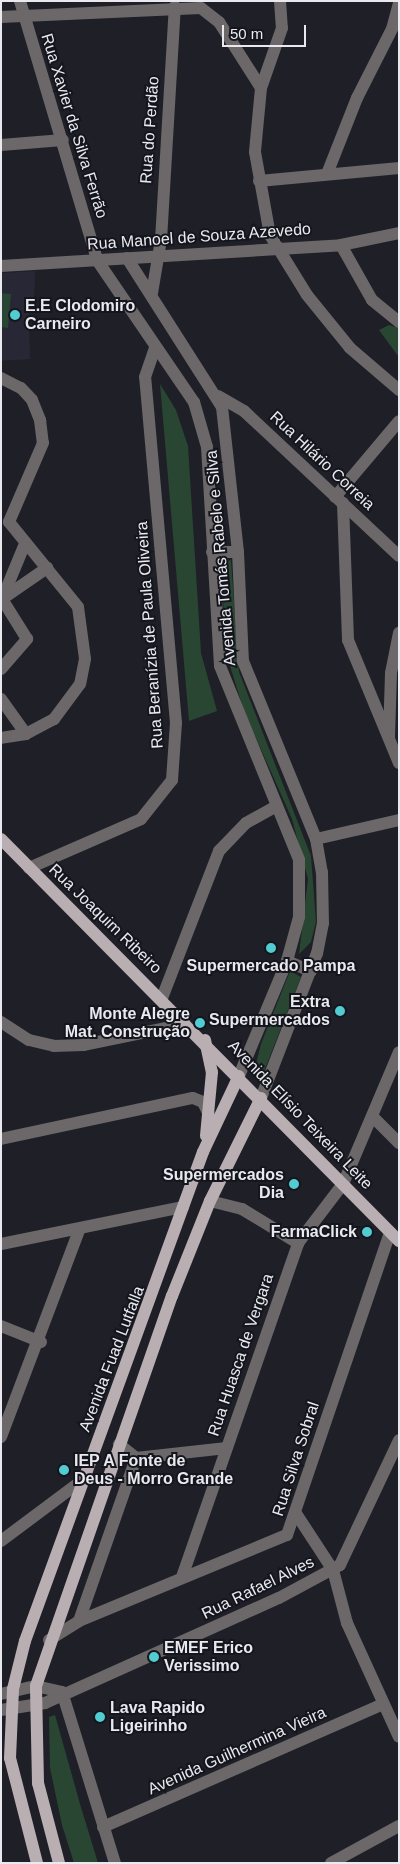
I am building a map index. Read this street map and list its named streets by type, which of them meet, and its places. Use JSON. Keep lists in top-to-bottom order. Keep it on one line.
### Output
{"streets":{"main road":["Rua Joaquim Ribeiro","Avenida Elísio Teixeira Leite","Avenida Fuad Lutfalla"],"street":["Rua Xavier da Silva Ferrão","Rua do Perdão","Rua Manoel de Souza Azevedo","Rua Hilário Correia","Avenida Tomás Rabelo e Silva","Rua Beranízia de Paula Oliveira","Rua Huasca de Vergara","Rua Silva Sobral","Rua Rafael Alves","Avenida Guilhermina Vieira"]},"crossings":[["Rua Xavier da Silva Ferrão","Rua Manoel de Souza Azevedo"],["Rua Xavier da Silva Ferrão","Avenida Tomás Rabelo e Silva"],["Rua do Perdão","Rua Manoel de Souza Azevedo"],["Rua do Perdão","Avenida Tomás Rabelo e Silva"],["Rua Manoel de Souza Azevedo","Avenida Tomás Rabelo e Silva"],["Rua Hilário Correia","Avenida Tomás Rabelo e Silva"],["Avenida Tomás Rabelo e Silva","Rua Beranízia de Paula Oliveira"],["Avenida Tomás Rabelo e Silva","Avenida Elísio Teixeira Leite"],["Avenida Tomás Rabelo e Silva","Avenida Fuad Lutfalla"],["Rua Beranízia de Paula Oliveira","Rua Joaquim Ribeiro"],["Rua Joaquim Ribeiro","Avenida Elísio Teixeira Leite"],["Avenida Elísio Teixeira Leite","Rua Huasca de Vergara"],["Avenida Elísio Teixeira Leite","Avenida Fuad Lutfalla"],["Avenida Elísio Teixeira Leite","Rua Silva Sobral"],["Rua Huasca de Vergara","Rua Silva Sobral"],["Avenida Fuad Lutfalla","Rua Silva Sobral"],["Avenida Fuad Lutfalla","Rua Rafael Alves"]],"places":["E.E Clodomiro Carneiro","Supermercado Pampa","Extra Supermercados","Monte Alegre Mat. Construção","Supermercados Dia","FarmaClick","IEP A Fonte de Deus - Morro Grande","EMEF Erico Verissimo","Lava Rapido Ligeirinho"],"scale_bar":"50 m"}
